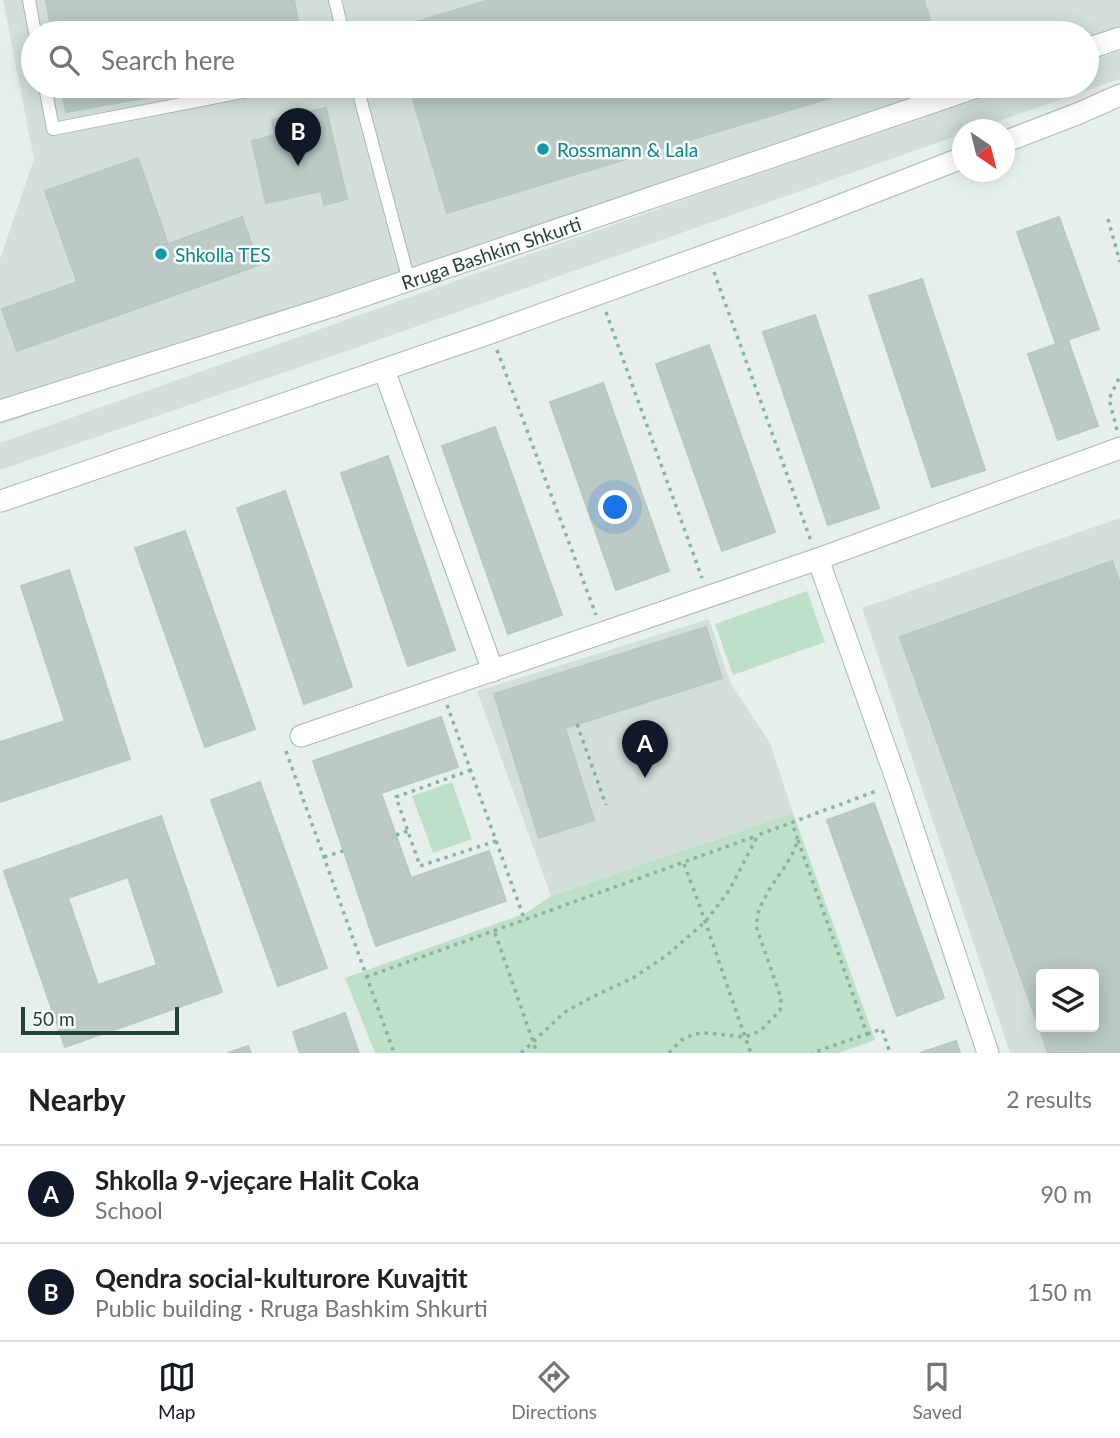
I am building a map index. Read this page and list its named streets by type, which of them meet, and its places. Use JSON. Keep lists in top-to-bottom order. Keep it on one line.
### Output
{"streets":{"street":["Rruga Bashkim Shkurti"]},"places":["Rossmann & Lala","Shkolla TES"],"scale_bar":"50 m","north":"bottom right","page":{"search":"Search here","pins":["B","A"],"scale":"50 m","heading":["Nearby","2 results"],"list":[{"mark":"A","name":"Shkolla 9-vjeçare Halit Coka","note":"School","value":"90 m"},{"mark":"B","name":"Qendra social-kulturore Kuvajtit","note":"Public building · Rruga Bashkim Shkurti","value":"150 m"}],"nav":["Map","Directions","Saved"]}}
